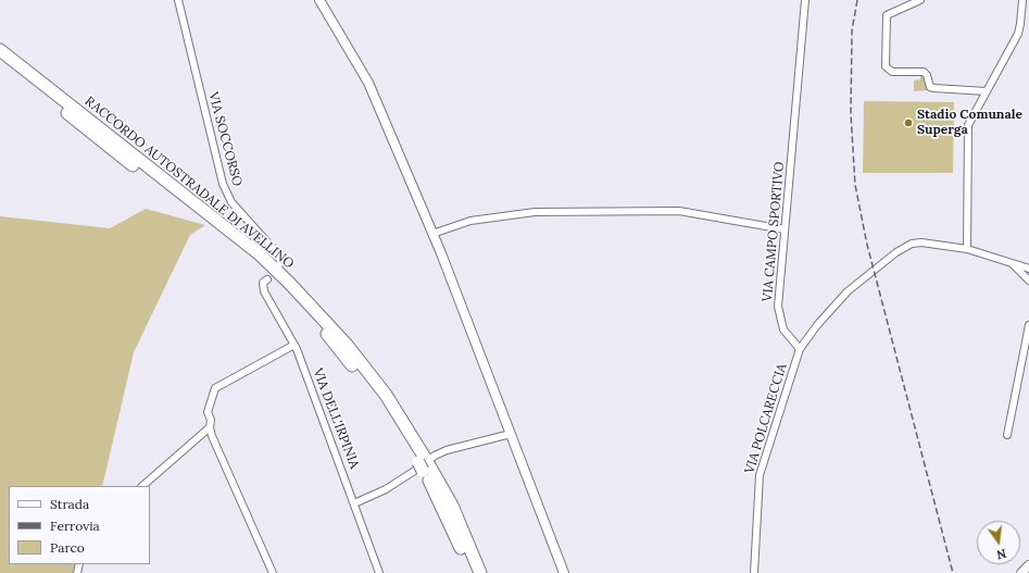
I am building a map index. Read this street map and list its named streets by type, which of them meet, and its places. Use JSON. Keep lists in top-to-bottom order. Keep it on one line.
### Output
{"streets":{"highway":["RACCORDO AUTOSTRADALE DI AVELLINO"],"street":["VIA SOCCORSO","VIA CAMPO SPORTIVO","VIA DELL'IRPINIA","VIA POLCARECCIA"]},"crossings":[["VIA CAMPO SPORTIVO","VIA POLCARECCIA"]],"places":["Stadio Comunale Superga"],"legend":["Strada","Ferrovia","Parco"],"north":"bottom"}
